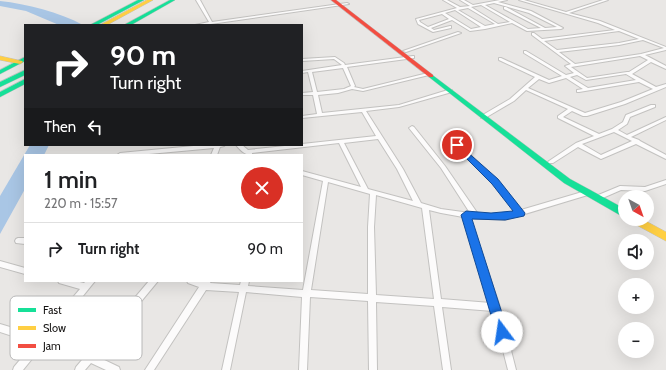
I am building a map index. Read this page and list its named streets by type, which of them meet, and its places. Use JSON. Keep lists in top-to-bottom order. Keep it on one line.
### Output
{"legend":["Fast","Slow","Jam"],"north":"bottom right","page":{"turn":["90 m","Turn right"],"then":"Then","heading":["1 min","220 m · 15:57"],"map_buttons":["+","−"],"list":[{"name":"Turn right","value":"90 m"}]}}
